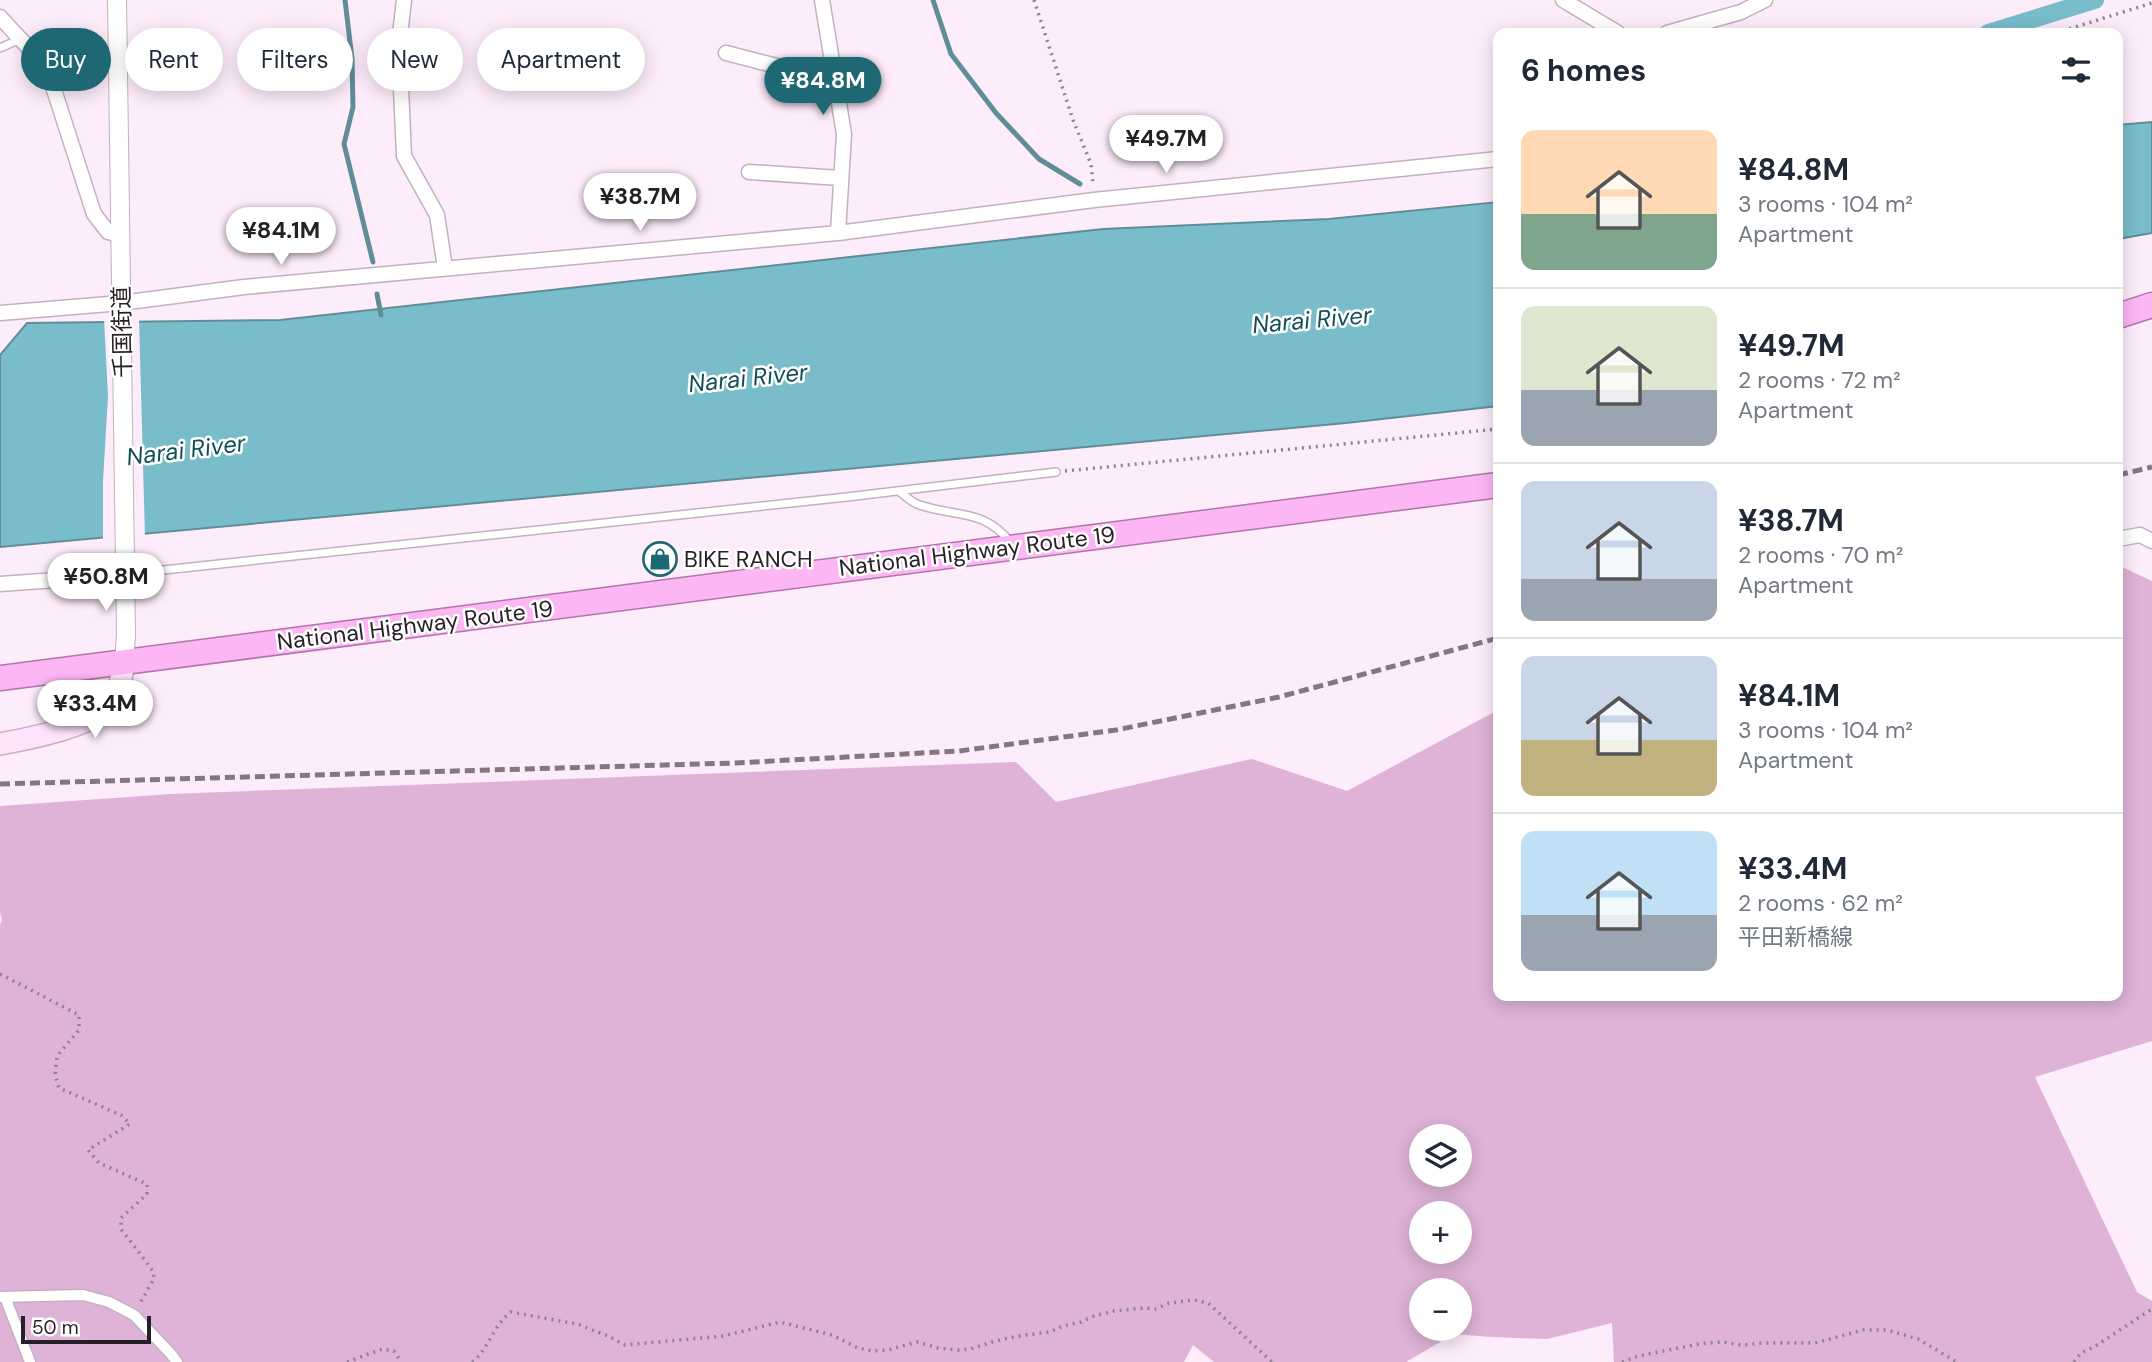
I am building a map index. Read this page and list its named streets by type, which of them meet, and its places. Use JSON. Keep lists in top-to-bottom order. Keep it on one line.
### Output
{"streets":{"highway":["National Highway Route 19"],"street":["千国街道"]},"crossings":[["千国街道","National Highway Route 19"]],"water":["Narai River"],"places":{"shop":["BIKE RANCH"]},"scale_bar":"50 m","page":{"chip":["Buy","Rent","Filters","New","Apartment"],"heading":"6 homes","price":["¥84.8M","¥49.7M","¥38.7M","¥84.1M","¥50.8M","¥33.4M"],"list":[{"name":"¥84.8M","note":"3 rooms · 104 m² · Apartment"},{"name":"¥49.7M","note":"2 rooms · 72 m² · Apartment"},{"name":"¥38.7M","note":"2 rooms · 70 m² · Apartment"},{"name":"¥84.1M","note":"3 rooms · 104 m² · Apartment"},{"name":"¥33.4M","note":"2 rooms · 62 m² · 平田新橋線"}],"map_buttons":["+","−"],"scale":"50 m"}}
